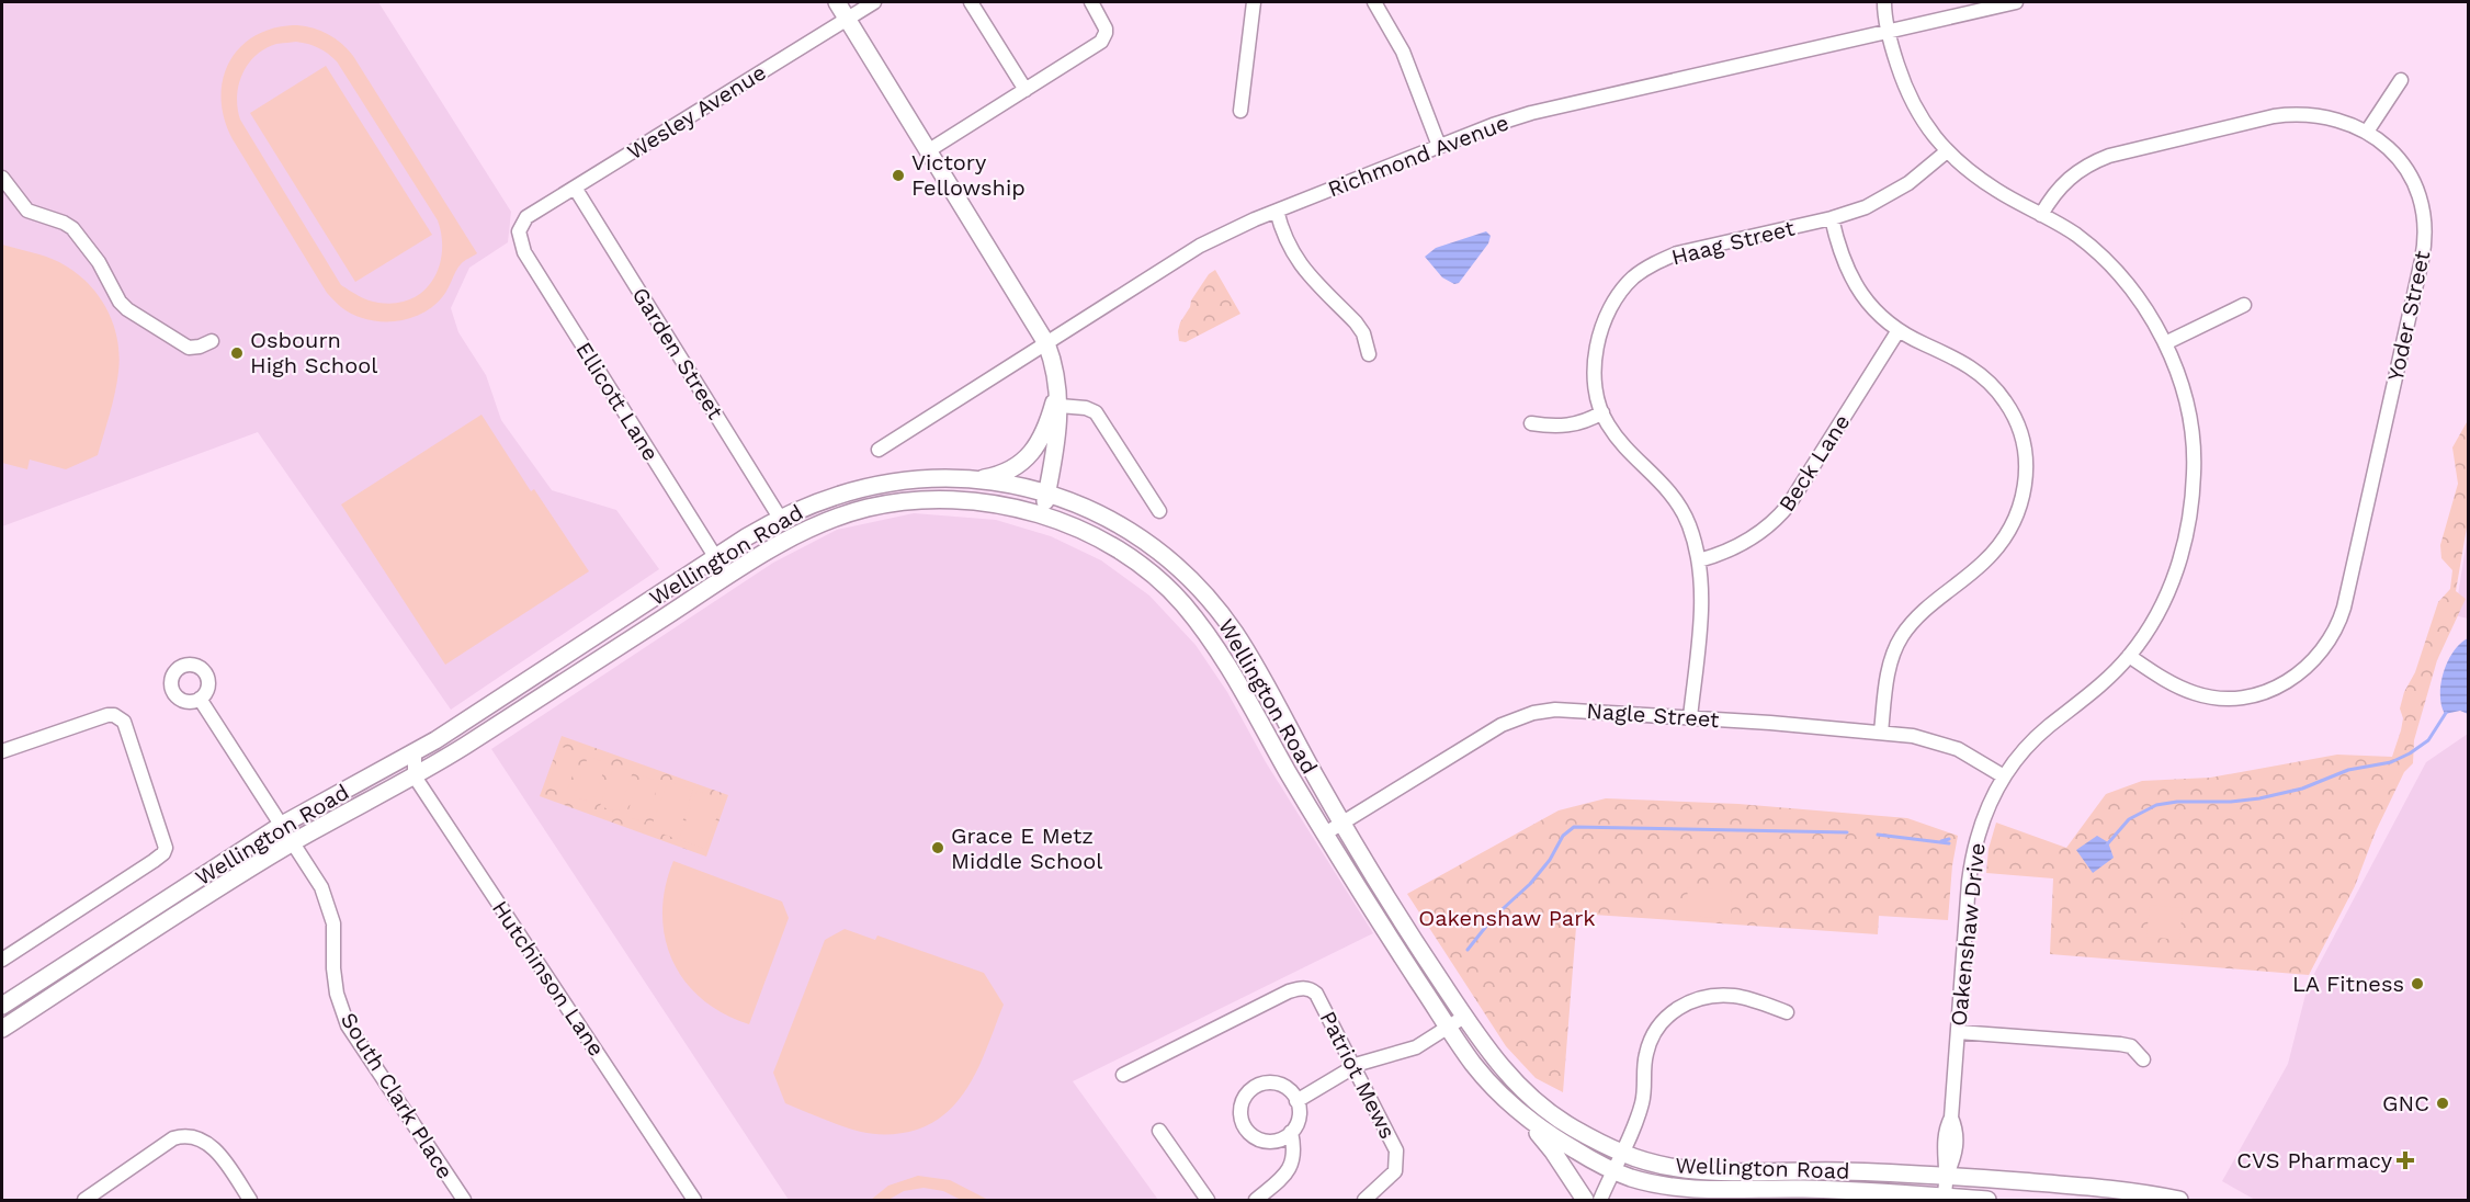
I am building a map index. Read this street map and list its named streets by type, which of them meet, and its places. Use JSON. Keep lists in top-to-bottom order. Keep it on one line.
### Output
{"streets":{"main road":["Wellington Road"],"street":["Wesley Avenue","Richmond Avenue","Haag Street","Yoder Street","Garden Street","Ellicott Lane","Beck Lane","Nagle Street","Oakenshaw Drive","Hutchinson Lane","Patriot Mews","South Clark Place"]},"crossings":[["Wesley Avenue","Garden Street"],["Wesley Avenue","Ellicott Lane"],["Richmond Avenue","Oakenshaw Drive"],["Haag Street","Beck Lane"],["Haag Street","Nagle Street"],["Haag Street","Oakenshaw Drive"],["Yoder Street","Oakenshaw Drive"],["Garden Street","Wellington Road"],["Ellicott Lane","Wellington Road"],["Wellington Road","Nagle Street"],["Wellington Road","Oakenshaw Drive"],["Wellington Road","Hutchinson Lane"],["Wellington Road","South Clark Place"],["Nagle Street","Oakenshaw Drive"]],"parks":["Oakenshaw Park"],"places":{"other":["Victory Fellowship","Osbourn High School","Grace E Metz Middle School","LA Fitness","GNC"],"health":["CVS Pharmacy"]}}
